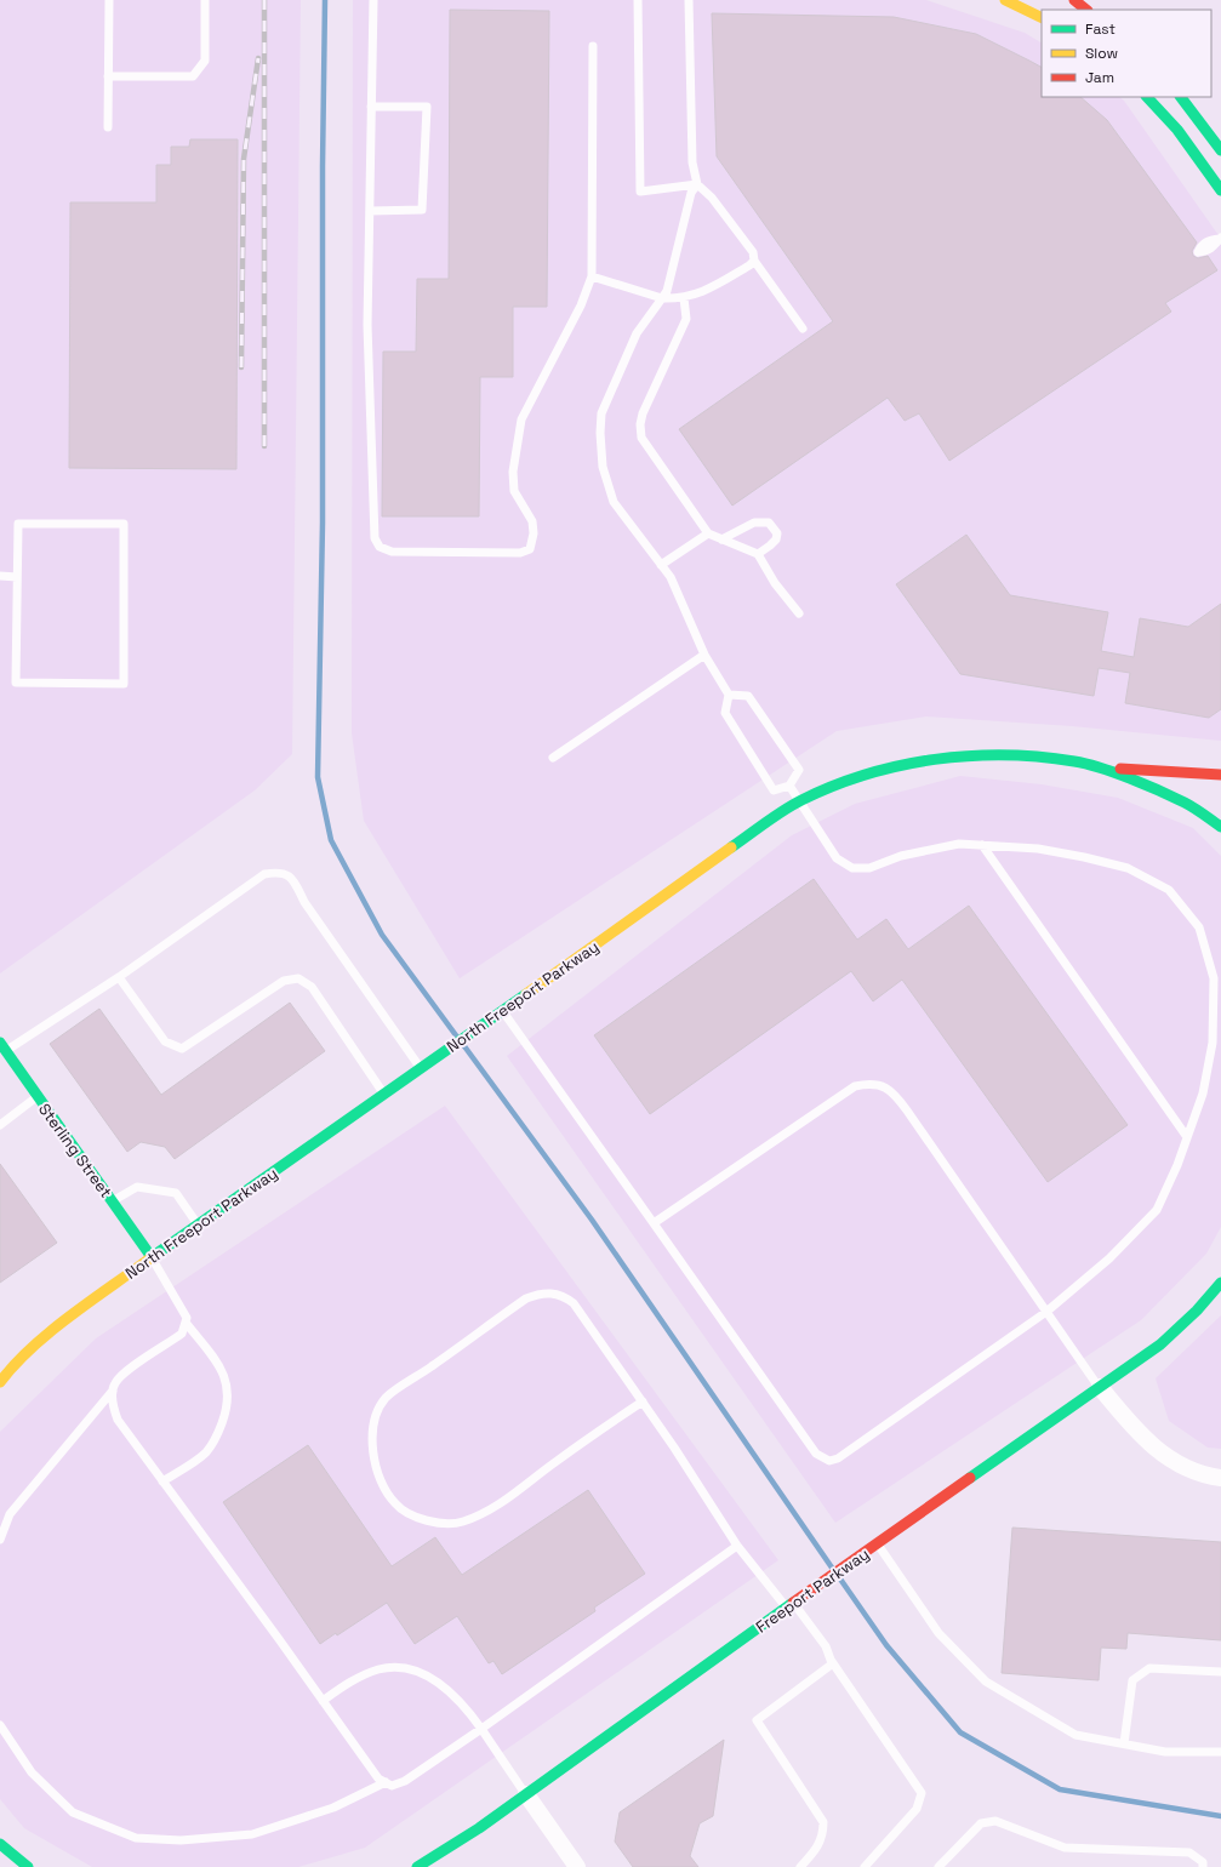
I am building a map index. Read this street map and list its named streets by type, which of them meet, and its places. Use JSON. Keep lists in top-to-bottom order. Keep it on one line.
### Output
{"streets":{"main road":["North Freeport Parkway","Sterling Street","Freeport Parkway"]},"crossings":[["North Freeport Parkway","Sterling Street"]],"legend":["Fast","Slow","Jam"]}
